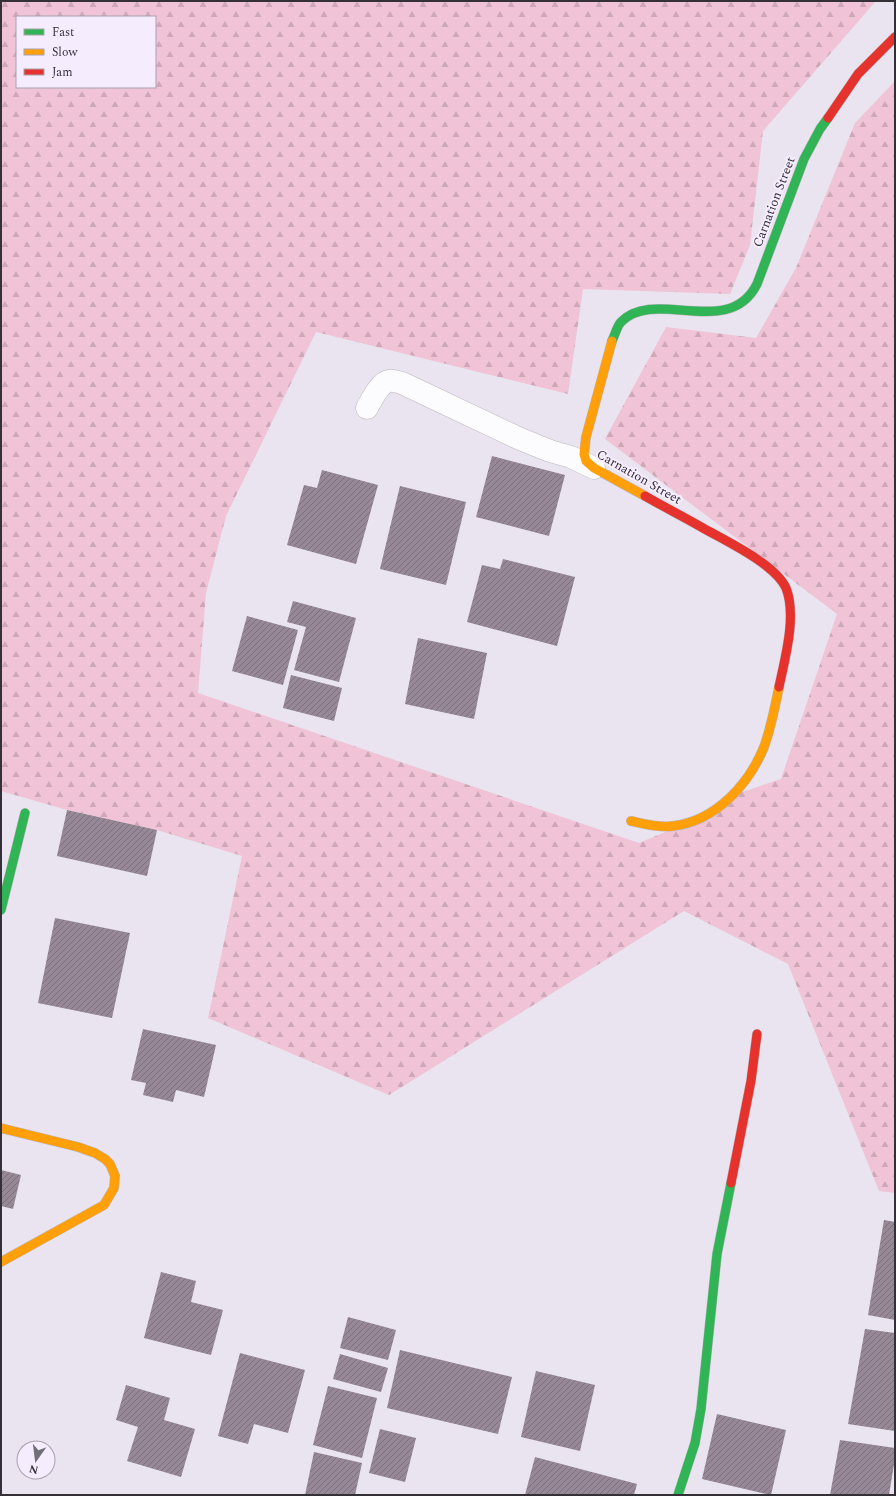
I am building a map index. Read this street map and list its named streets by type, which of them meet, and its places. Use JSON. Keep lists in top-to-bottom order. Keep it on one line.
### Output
{"streets":{"street":["Carnation Street"]},"legend":["Fast","Slow","Jam"],"north":"bottom"}
